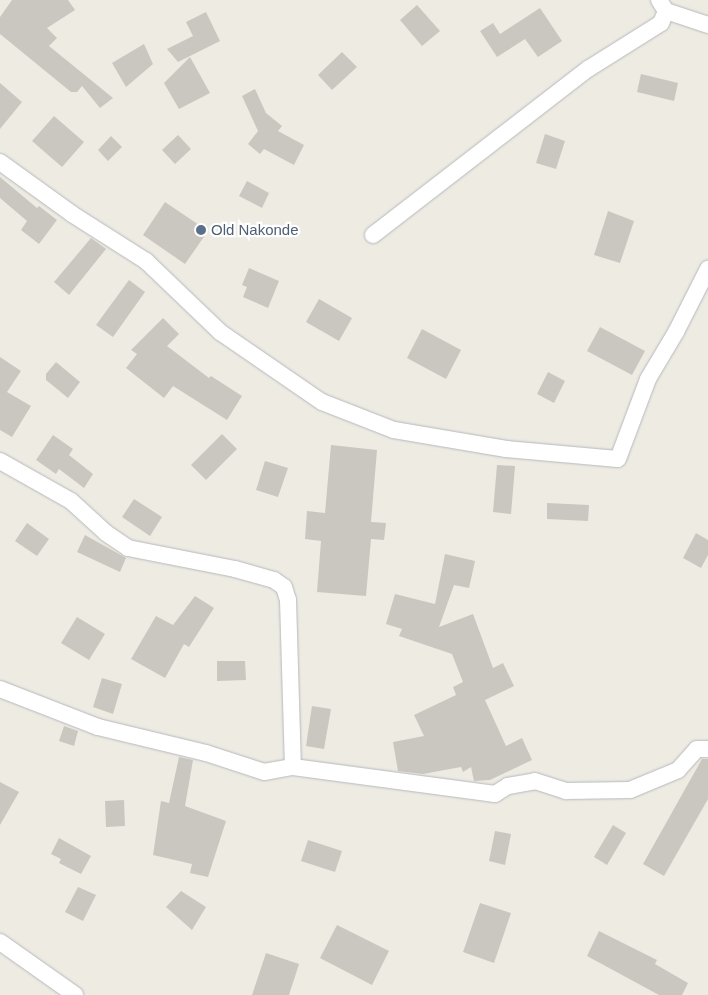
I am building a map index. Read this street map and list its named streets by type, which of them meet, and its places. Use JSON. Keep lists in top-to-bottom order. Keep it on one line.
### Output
{"places":["Old Nakonde"]}
